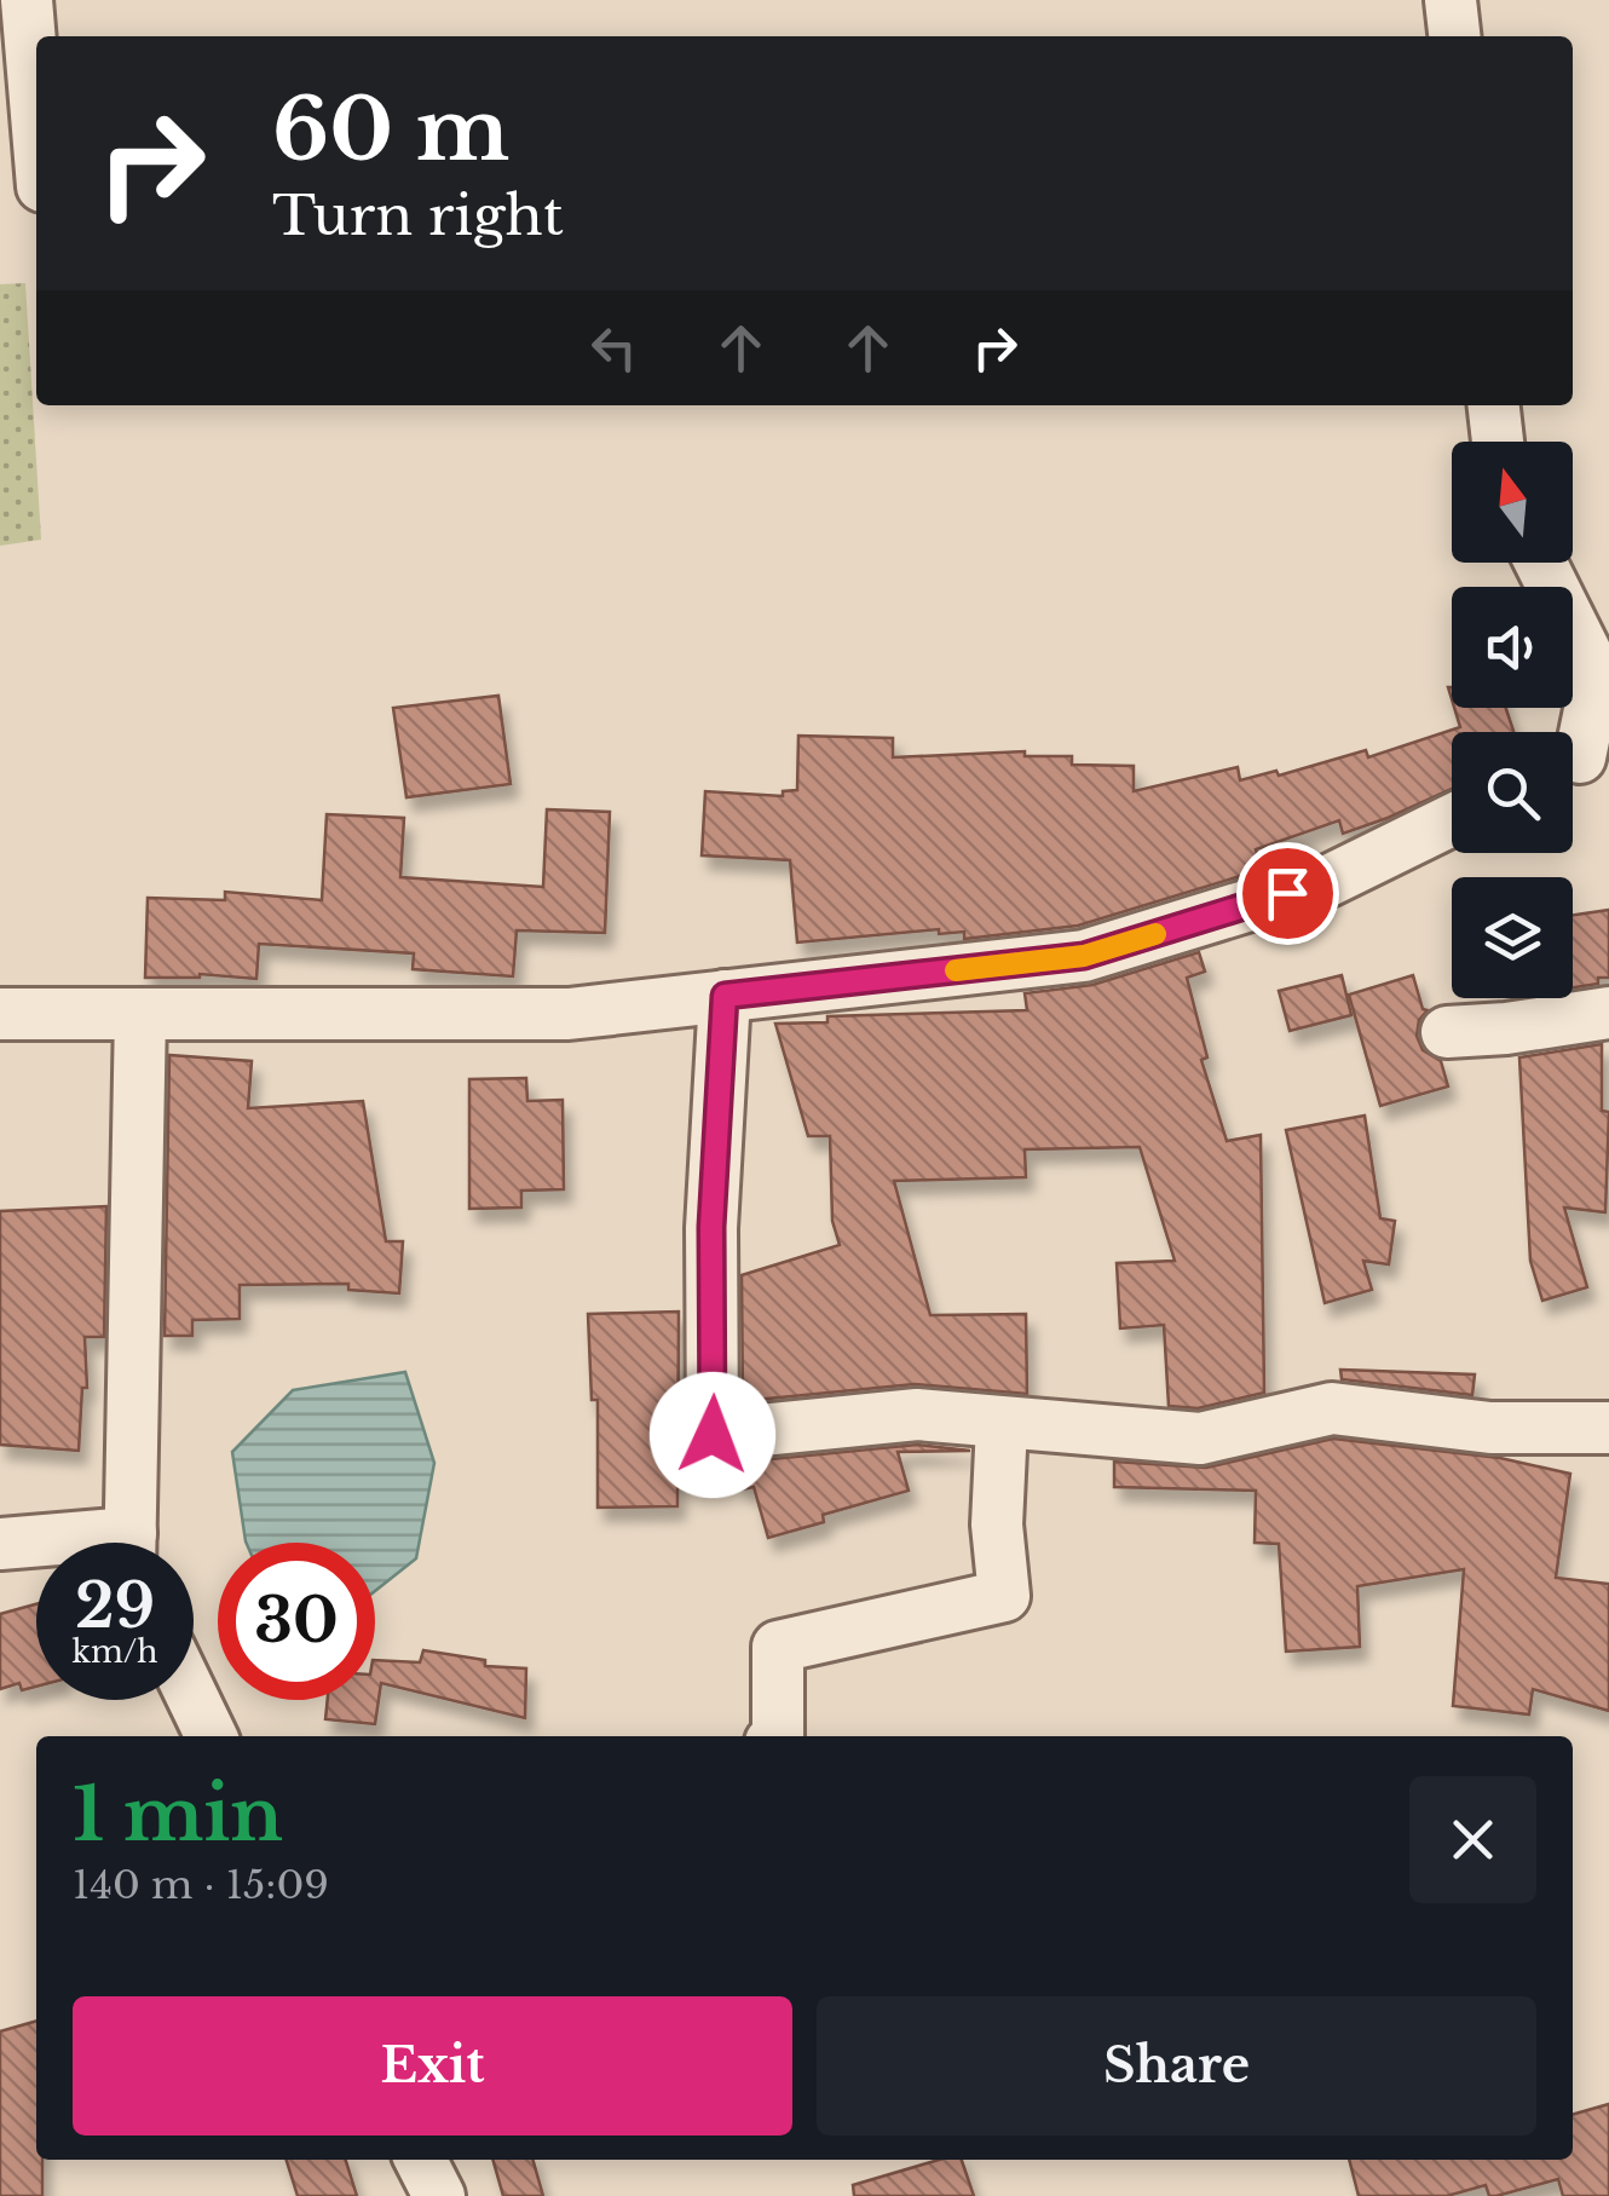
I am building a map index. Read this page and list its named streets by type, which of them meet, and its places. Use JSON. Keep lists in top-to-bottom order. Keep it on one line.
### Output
{"north":"top","page":{"turn":["60 m","Turn right"],"speed":"29 km/h","limit":"30","heading":["1 min","140 m · 15:09"],"buttons":["Exit","Share"]}}
